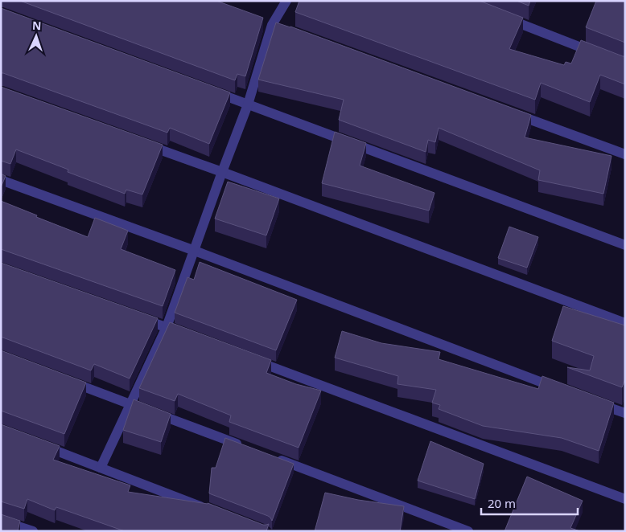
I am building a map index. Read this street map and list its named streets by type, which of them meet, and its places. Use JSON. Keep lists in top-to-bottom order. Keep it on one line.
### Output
{"scale_bar":"20 m","north":"top"}
